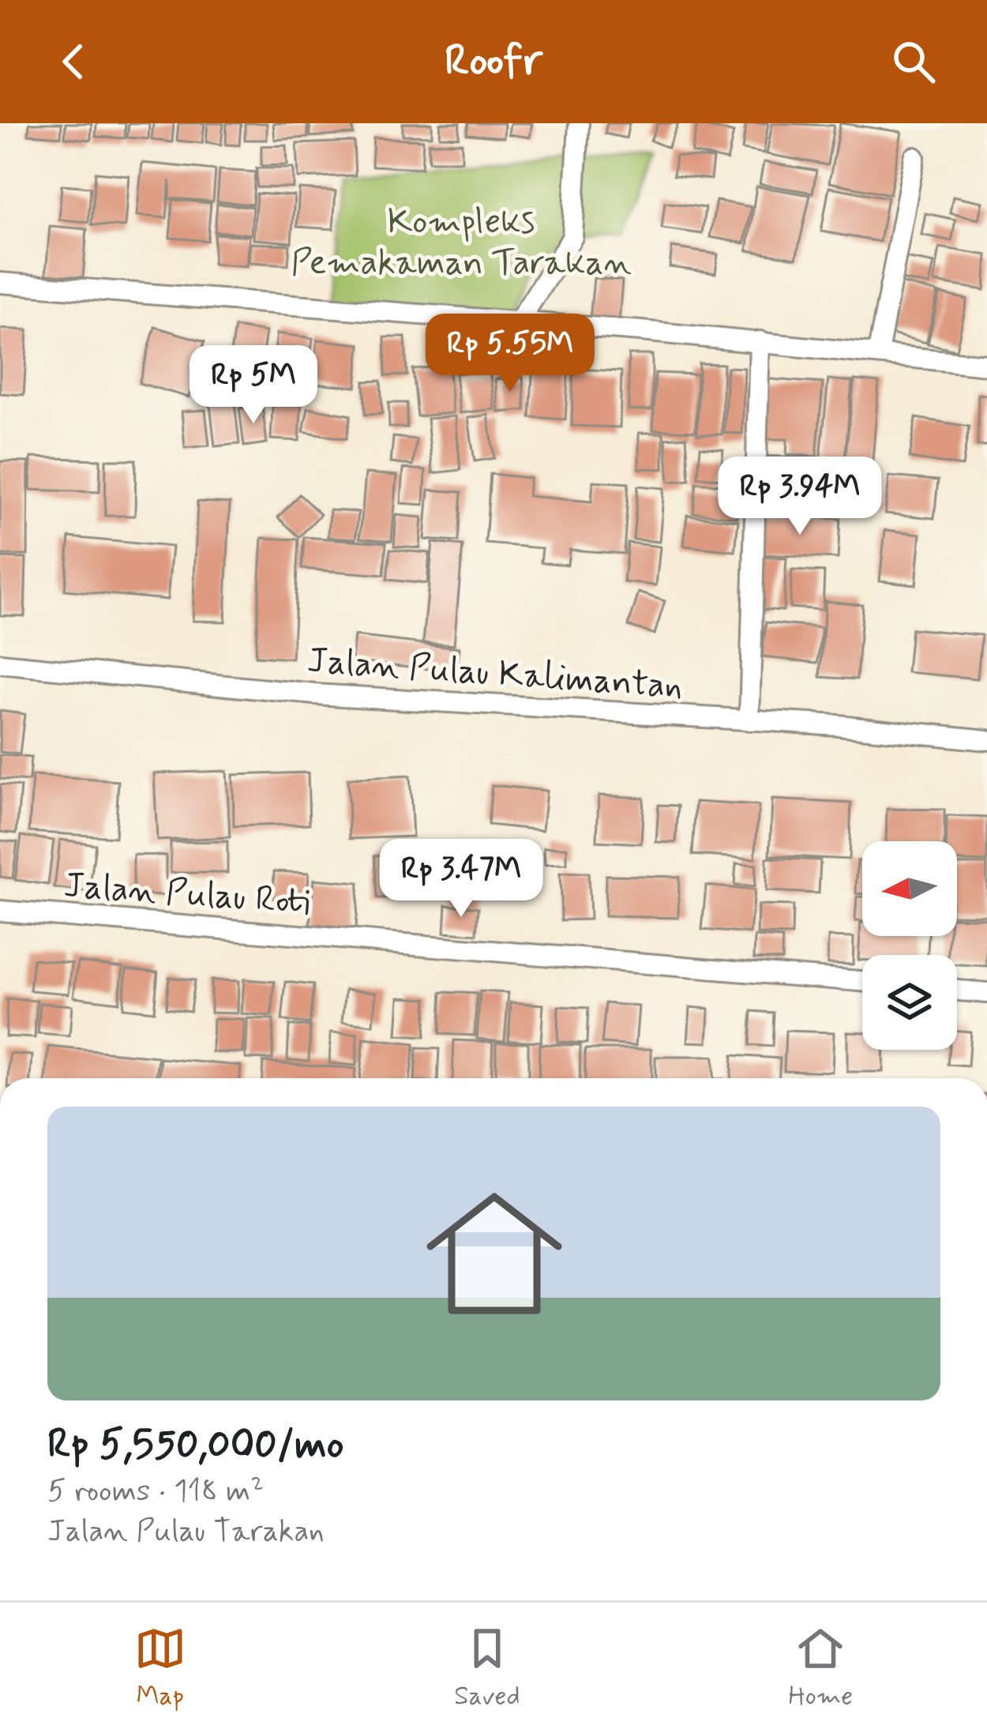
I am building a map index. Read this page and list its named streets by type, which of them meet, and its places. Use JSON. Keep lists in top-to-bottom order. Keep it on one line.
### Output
{"streets":{"street":["Jalan Pulau Kalimantan","Jalan Pulau Roti"]},"parks":["Kompleks Pemakaman Tarakan"],"north":"left","page":{"header":"Roofr","price":["Rp 5.55M","Rp 5M","Rp 3.94M","Rp 3.47M"],"list":[{"name":"Rp 5,550,000/mo","note":"5 rooms · 118 m² · Jalan Pulau Tarakan"}],"tabs":["Map","Saved","Home"]}}
